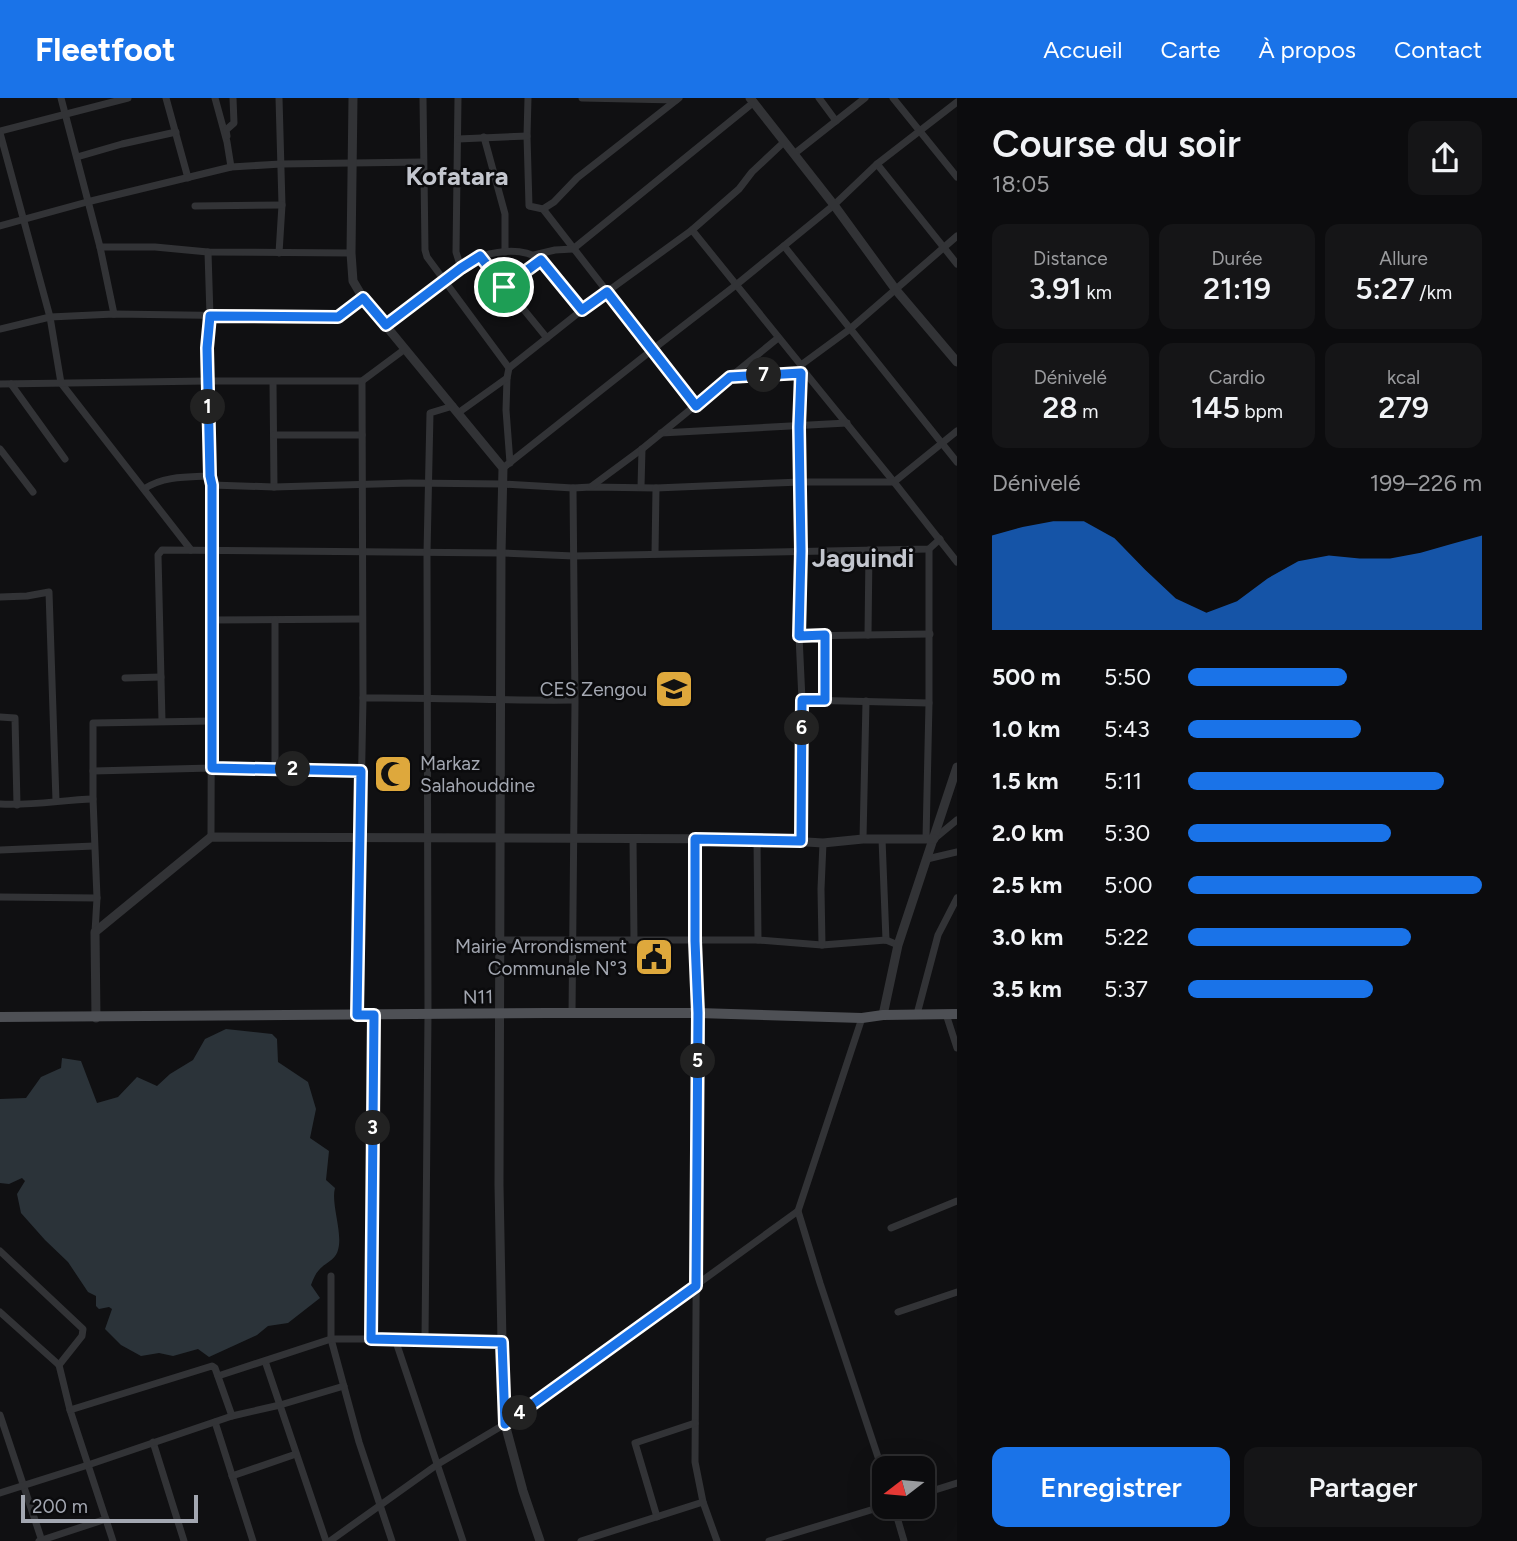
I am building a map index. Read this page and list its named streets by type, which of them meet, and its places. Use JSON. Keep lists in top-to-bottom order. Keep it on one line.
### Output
{"streets":{"main road":["N11"]},"districts":["Kofatara","Jaguindi"],"places":{"school or university":["CES Zengou"],"mosque":["Markaz Salahouddine"],"public building":["Mairie Arrondisment Communale N°3"]},"scale_bar":"200 m","north":"left","page":{"header":"Fleetfoot","nav":["Accueil","Carte","À propos","Contact"],"heading":["Course du soir","18:05"],"stats":[["Distance","3.91 km"],["Durée","21:19"],["Allure","5:27 /km"],["Dénivelé","28 m"],["Cardio","145 bpm"],["kcal","279"]],"pins":["7","1","6","2","5","3","4"],"chart":["Dénivelé","199–226 m"],"list":[{"name":"500 m","note":"5:50"},{"name":"1.0 km","note":"5:43"},{"name":"1.5 km","note":"5:11"},{"name":"2.0 km","note":"5:30"},{"name":"2.5 km","note":"5:00"},{"name":"3.0 km","note":"5:22"},{"name":"3.5 km","note":"5:37"}],"buttons":["Enregistrer","Partager"],"scale":"200 m"}}
